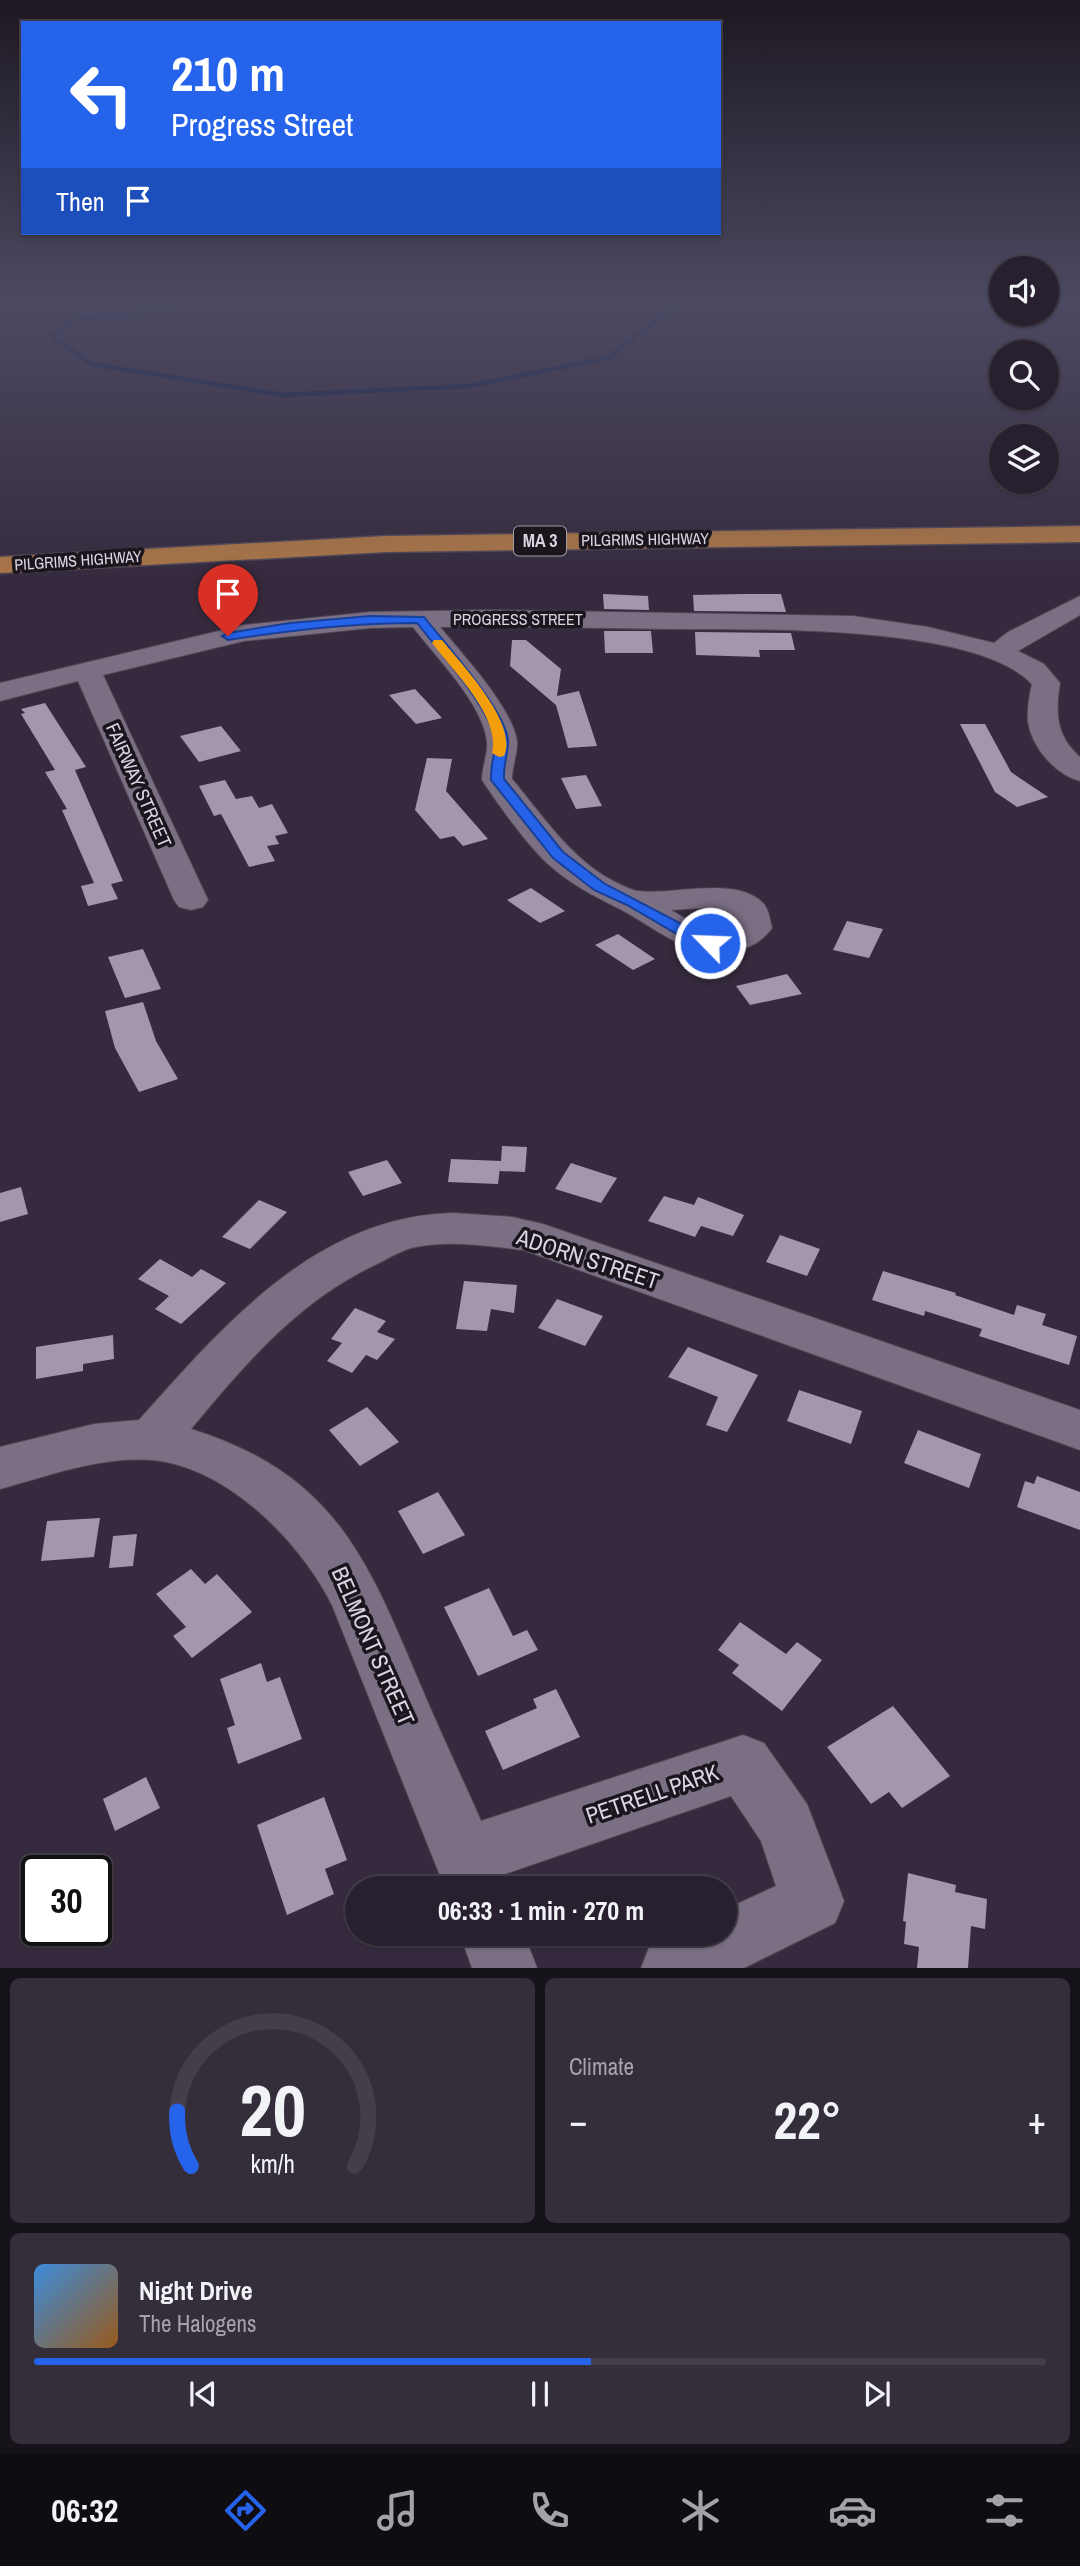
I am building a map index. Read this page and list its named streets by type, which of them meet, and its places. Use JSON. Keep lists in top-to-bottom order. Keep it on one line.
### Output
{"streets":{"highway":["PILGRIMS HIGHWAY","MA 3"],"street":["PROGRESS STREET","FAIRWAY STREET","ADORN STREET","BELMONT STREET","PETRELL PARK"]},"crossings":[["PROGRESS STREET","FAIRWAY STREET"],["ADORN STREET","BELMONT STREET"],["BELMONT STREET","PETRELL PARK"]],"page":{"turn":["210 m","Progress Street"],"then":"Then","limit":"30","trip":"06:33 · 1 min · 270 m","tile":"Climate","heat":["−","22°","+"],"song":["Night Drive","The Halogens"],"tabs":"06:32","gauge":["20","km/h"]}}
